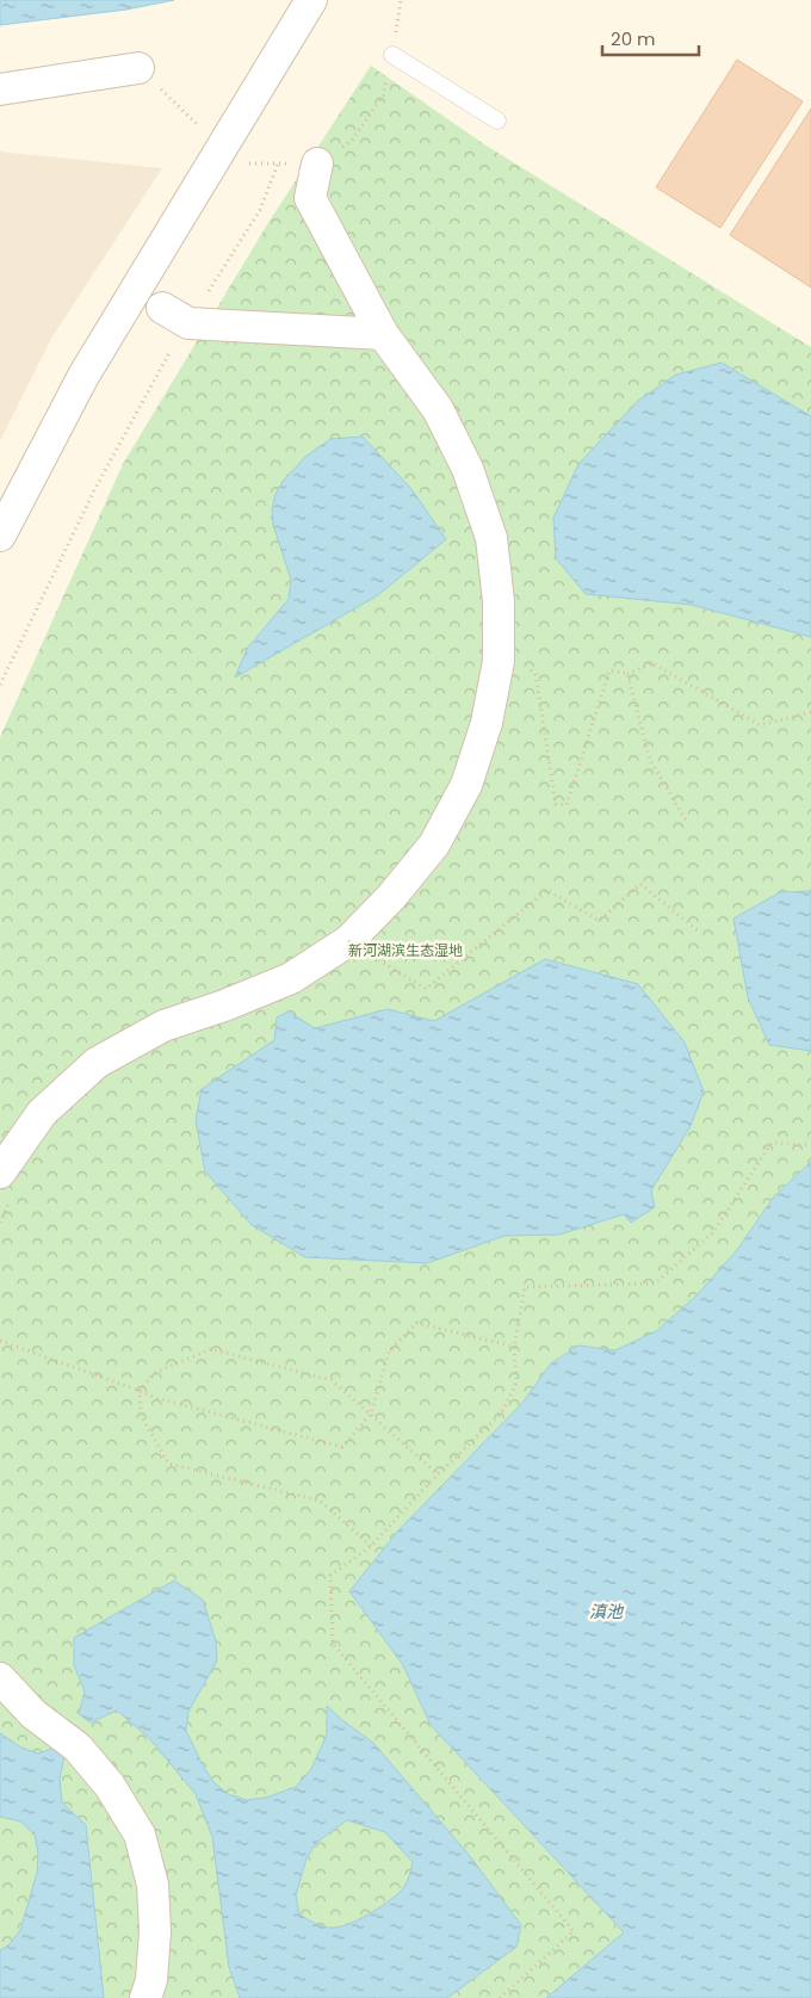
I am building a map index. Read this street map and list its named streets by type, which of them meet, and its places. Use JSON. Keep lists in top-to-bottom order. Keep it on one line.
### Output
{"water":["滇池"],"parks":["新河湖滨生态湿地"],"scale_bar":"20 m"}
